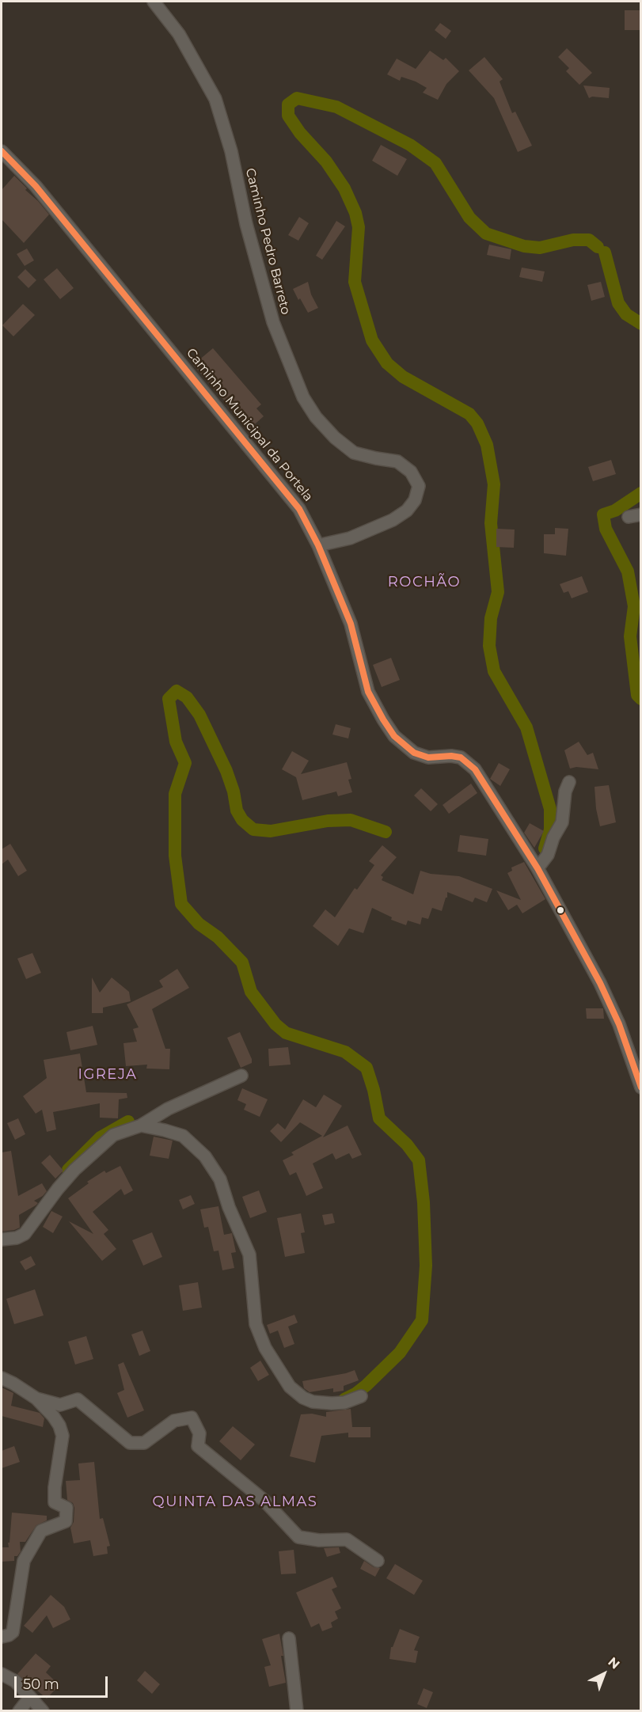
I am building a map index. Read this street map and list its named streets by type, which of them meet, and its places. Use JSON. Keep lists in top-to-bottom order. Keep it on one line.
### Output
{"streets":{"street":["Caminho Pedro Barreto","Caminho Municipal da Portela"]},"crossings":[["Caminho Pedro Barreto","Caminho Municipal da Portela"]],"districts":["ROCHÃO","IGREJA","QUINTA DAS ALMAS"],"scale_bar":"50 m","north":"top right"}
